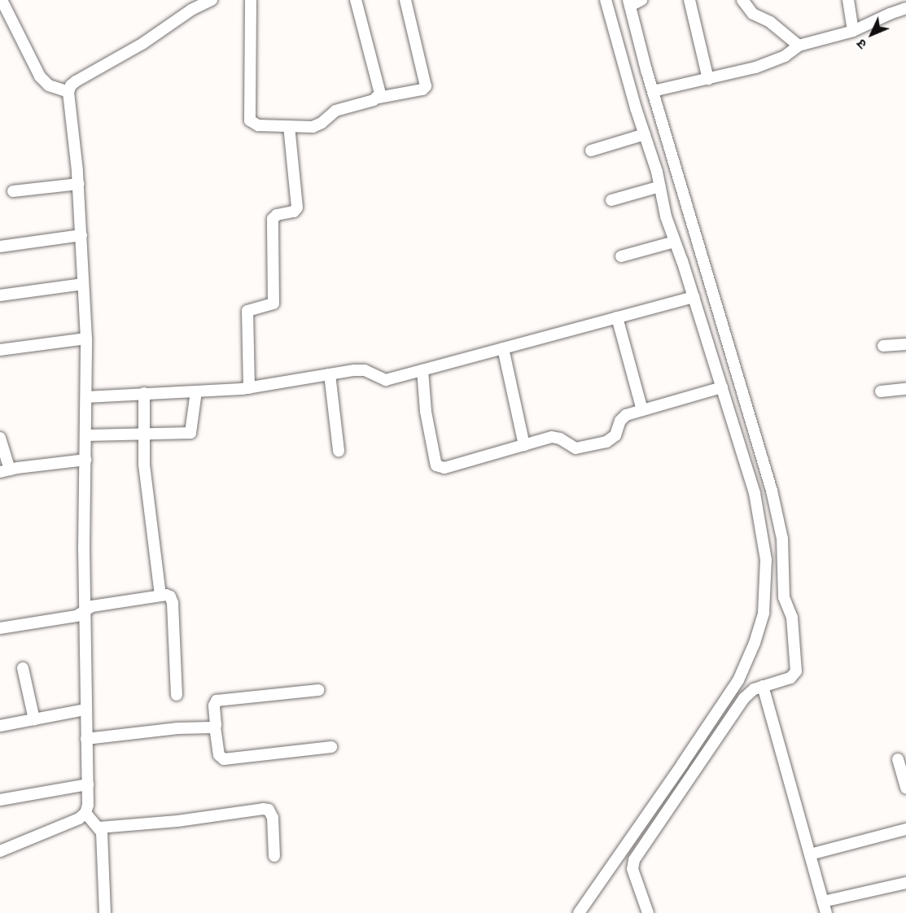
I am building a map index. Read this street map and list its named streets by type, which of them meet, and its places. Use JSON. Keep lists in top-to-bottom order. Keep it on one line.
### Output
{"north":"bottom left"}
